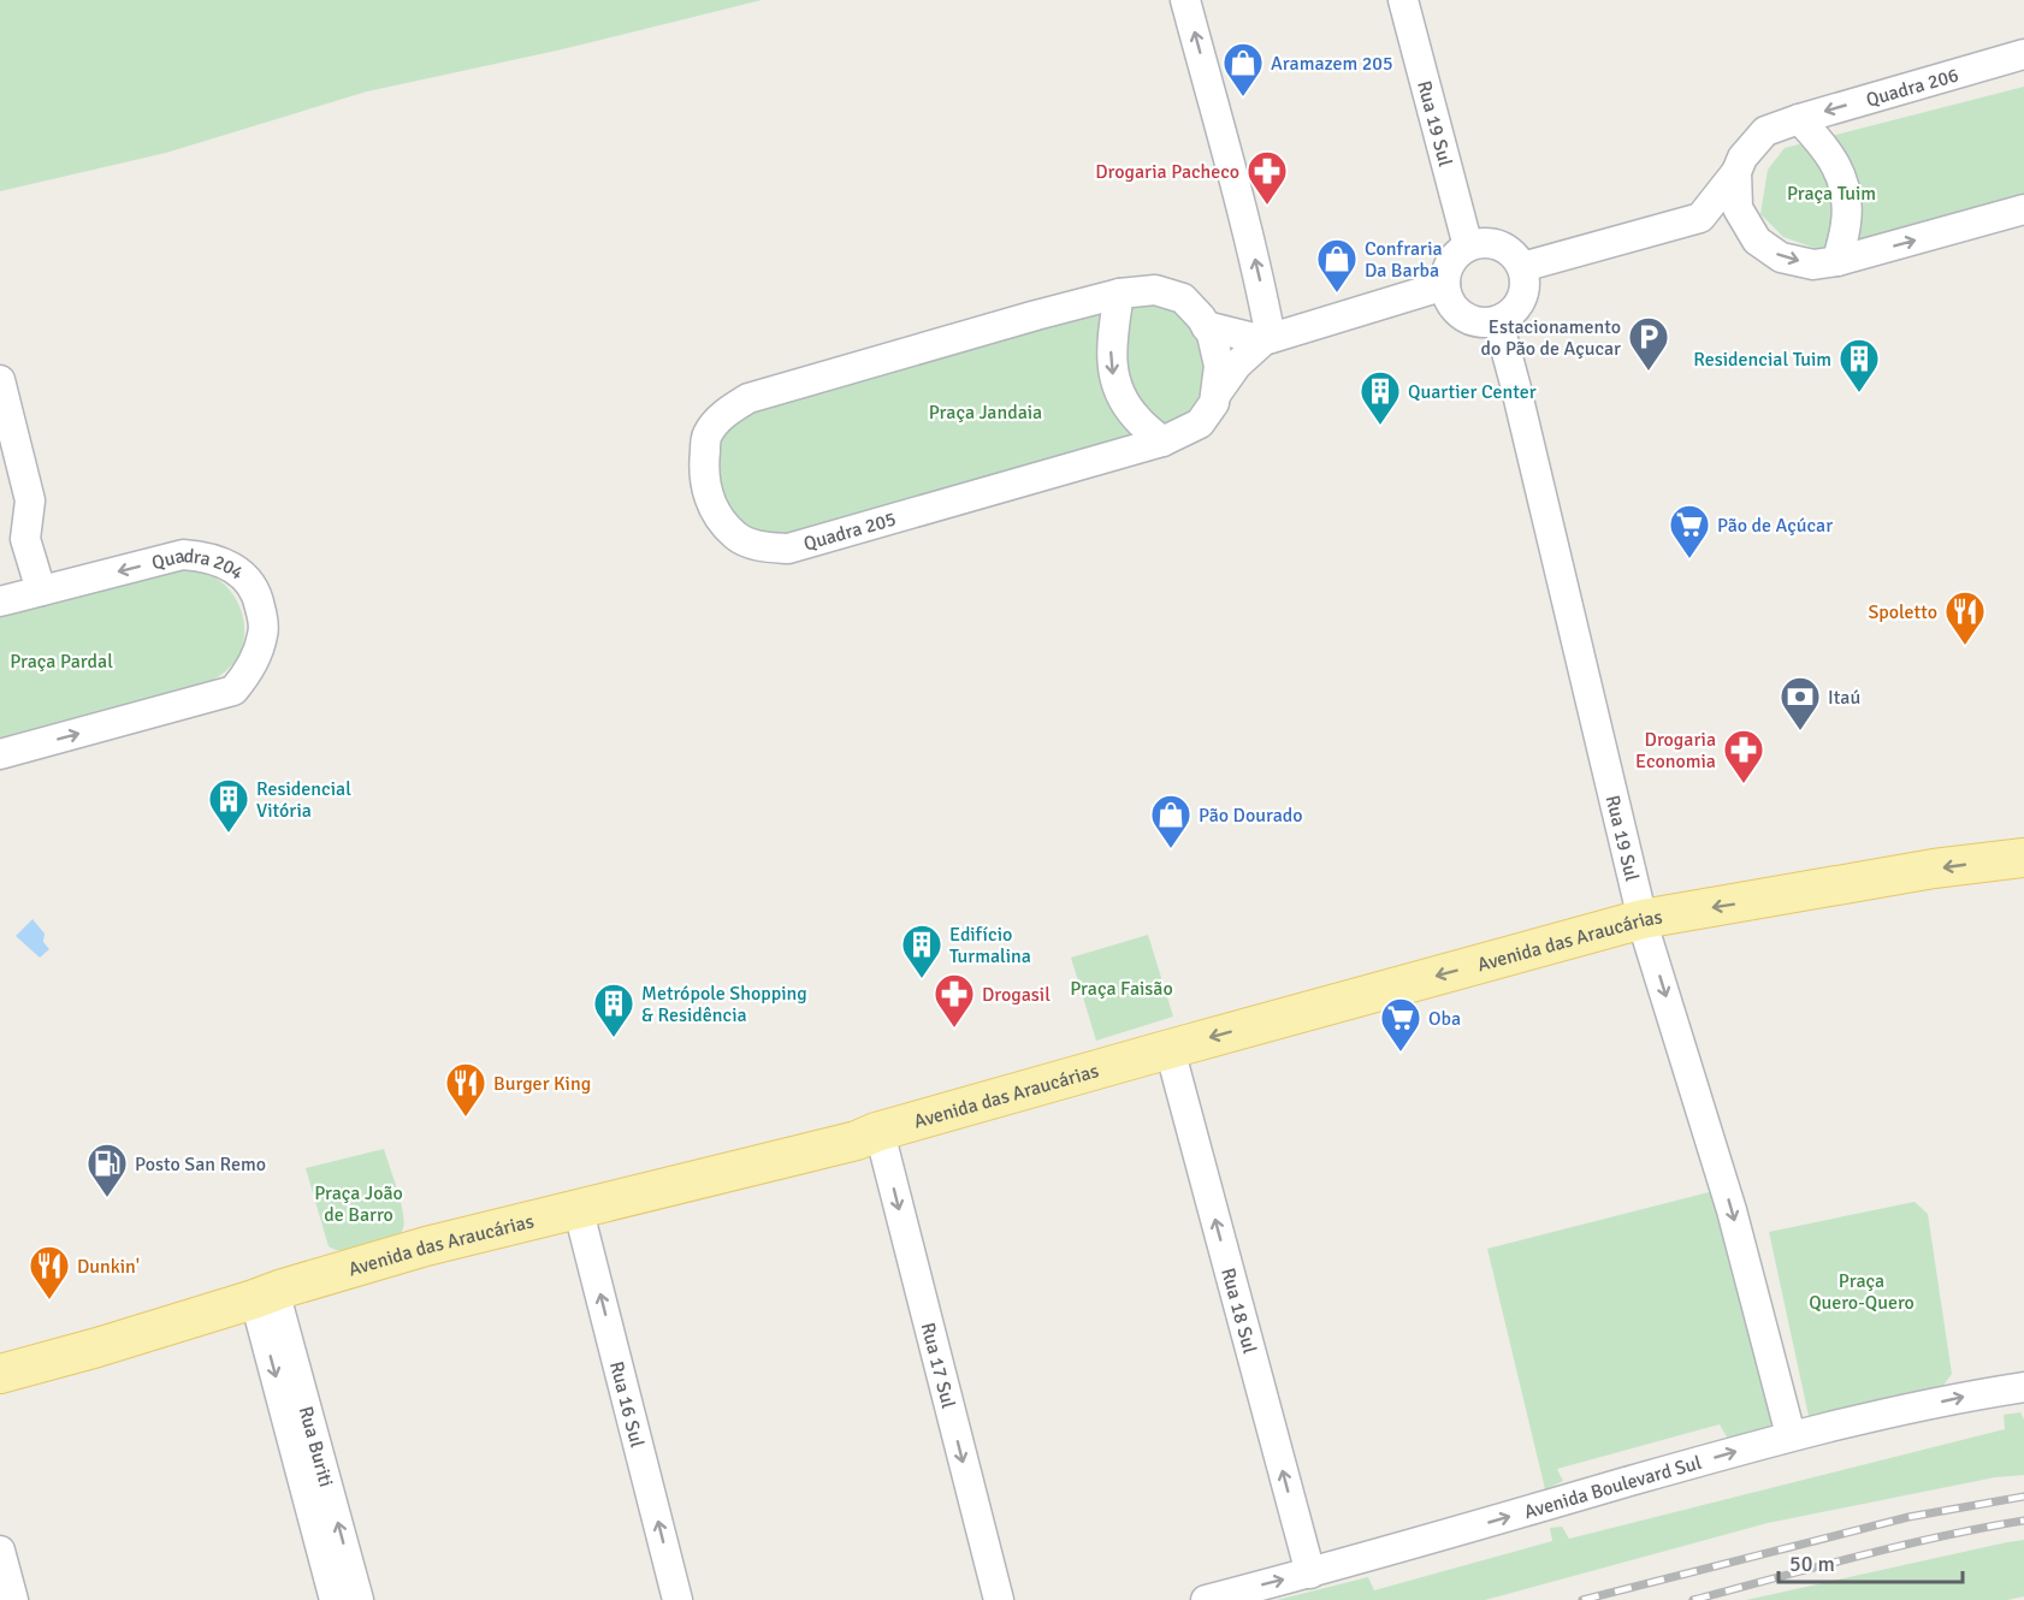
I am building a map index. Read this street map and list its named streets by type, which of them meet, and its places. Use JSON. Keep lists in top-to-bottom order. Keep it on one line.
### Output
{"streets":{"main road":["Avenida das Araucárias"],"street":["Quadra 206","Rua 19 Sul","Quadra 205","Quadra 204","Rua 18 Sul","Rua 17 Sul","Rua 16 Sul","Rua Buriti","Avenida Boulevard Sul"]},"crossings":[["Rua 19 Sul","Quadra 205"],["Rua 19 Sul","Avenida das Araucárias"],["Rua 19 Sul","Avenida Boulevard Sul"],["Avenida das Araucárias","Rua 18 Sul"],["Avenida das Araucárias","Rua 17 Sul"],["Avenida das Araucárias","Rua 16 Sul"],["Avenida das Araucárias","Rua Buriti"],["Rua 18 Sul","Avenida Boulevard Sul"]],"one_way":["Rua 19 Sul","Avenida das Araucárias","Rua 18 Sul","Rua 17 Sul","Rua 16 Sul","Avenida Boulevard Sul"],"parks":["Praça Tuim","Praça Jandaia","Praça Pardal","Praça Faisão","Praça João de Barro","Praça Quero-Quero"],"places":{"shop":["Aramazem 205","Confraria Da Barba","Pão Dourado"],"pharmacy":["Drogaria Pacheco","Drogaria Economia","Drogasil"],"parking":["Estacionamento do Pão de Açucar"],"building":["Residencial Tuim","Quartier Center","Residencial Vitória","Edifício Turmalina","Metrópole Shopping & Residência"],"supermarket":["Pão de Açúcar","Oba"],"restaurant":["Spoletto","Burger King","Dunkin'"],"bank":["Itaú"],"fuel station":["Posto San Remo"]},"scale_bar":"50 m"}
